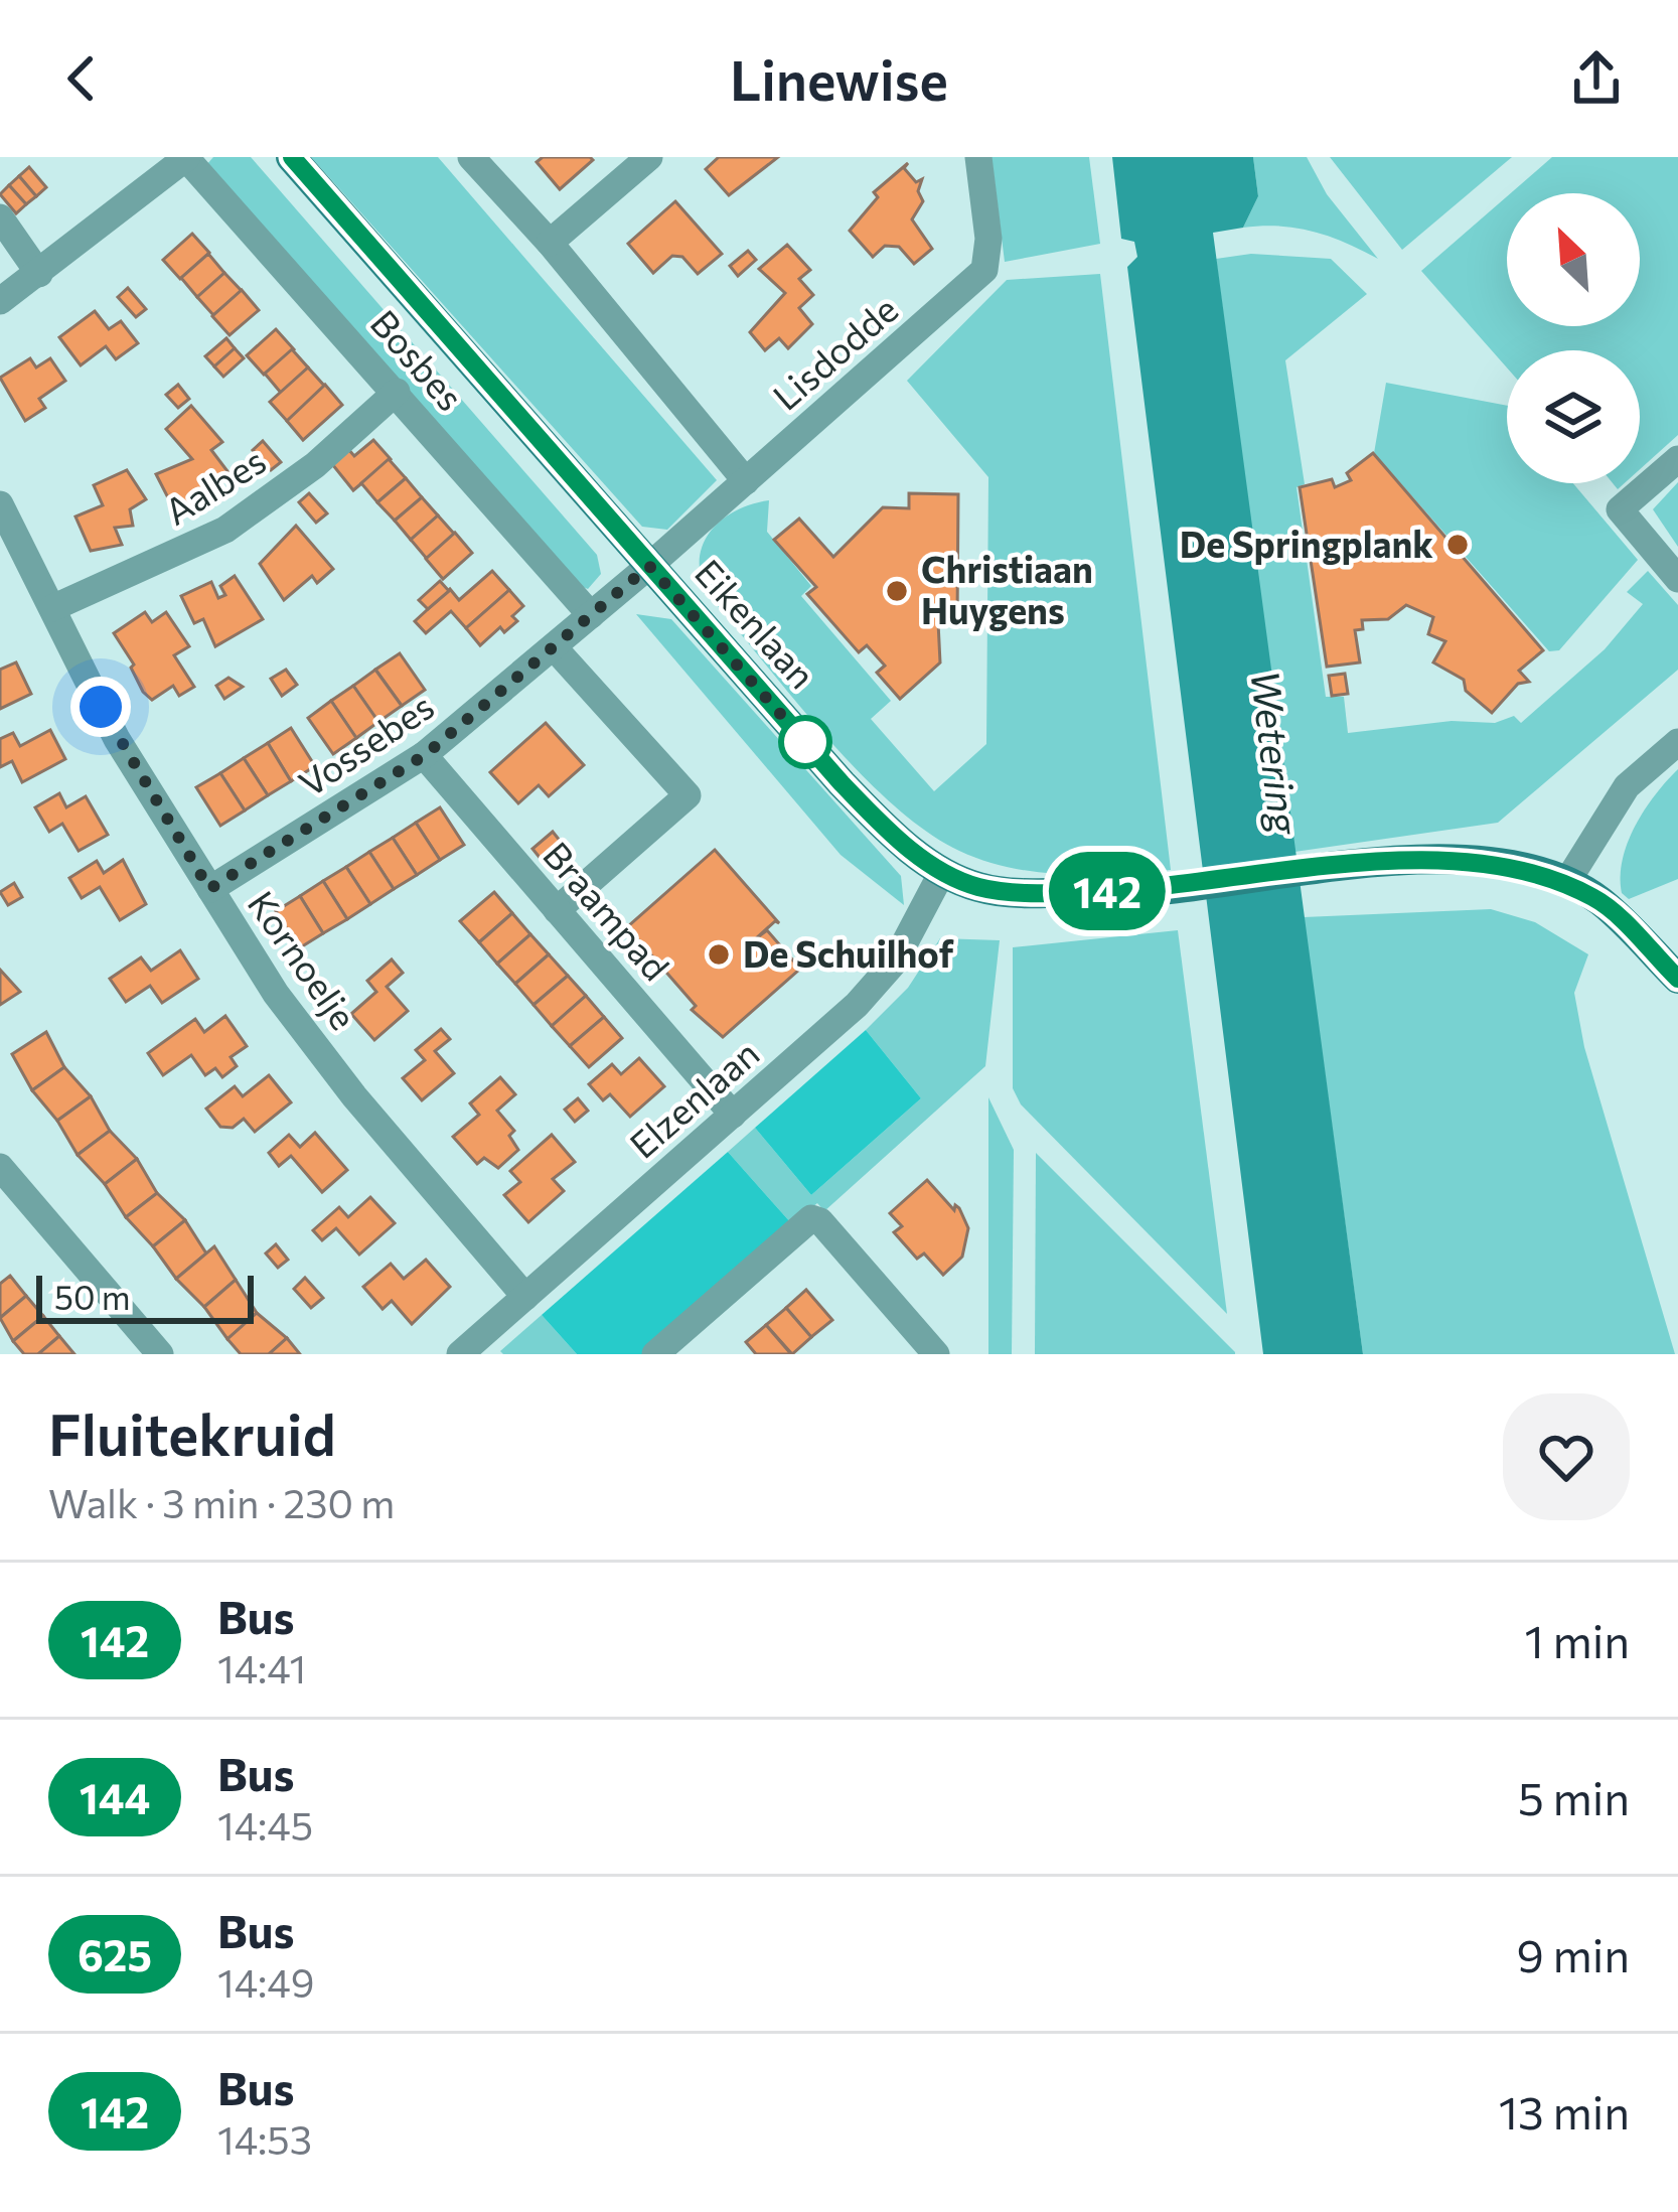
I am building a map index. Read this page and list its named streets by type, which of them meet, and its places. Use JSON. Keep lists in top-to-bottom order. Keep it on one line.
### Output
{"streets":{"street":["Lisdodde","Bosbes","Aalbes","Eikenlaan","Vossebes","Braampad","Kornoelje","Elzenlaan"]},"crossings":[["Lisdodde","Eikenlaan"],["Lisdodde","Vossebes"],["Bosbes","Aalbes"],["Bosbes","Vossebes"],["Aalbes","Kornoelje"],["Eikenlaan","Vossebes"],["Eikenlaan","Elzenlaan"],["Vossebes","Braampad"],["Vossebes","Kornoelje"],["Braampad","Elzenlaan"],["Kornoelje","Elzenlaan"]],"water":["Wetering"],"places":["De Springplank","Christiaan Huygens","De Schuilhof"],"lines":["bus line 142"],"scale_bar":"50 m","north":"top left","page":{"header":"Linewise","on_map":"142","scale":"50 m","heading":["Fluitekruid","Walk · 3 min · 230 m"],"list":[{"mark":"142","name":"Bus","note":"14:41","value":"1 min"},{"mark":"144","name":"Bus","note":"14:45","value":"5 min"},{"mark":"625","name":"Bus","note":"14:49","value":"9 min"},{"mark":"142","name":"Bus","note":"14:53","value":"13 min"}]}}
